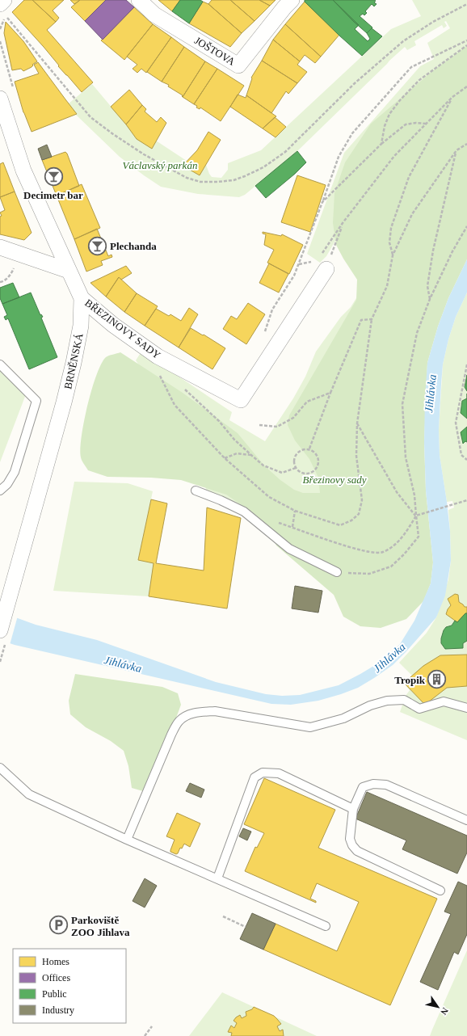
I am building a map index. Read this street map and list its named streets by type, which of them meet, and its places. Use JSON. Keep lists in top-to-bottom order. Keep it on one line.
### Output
{"streets":{"street":["JOŠTOVA","BŘEZINOVY SADY","BRNĚNSKÁ"]},"crossings":[["BŘEZINOVY SADY","BRNĚNSKÁ"]],"water":["Jihlávka"],"parks":["Václavský parkán","Březinovy sady"],"places":{"bar":["Decimetr bar","Plechanda"],"building":["Tropik"],"parking":["Parkoviště ZOO Jihlava"]},"legend":["Homes","Offices","Public","Industry"],"north":"bottom right"}
